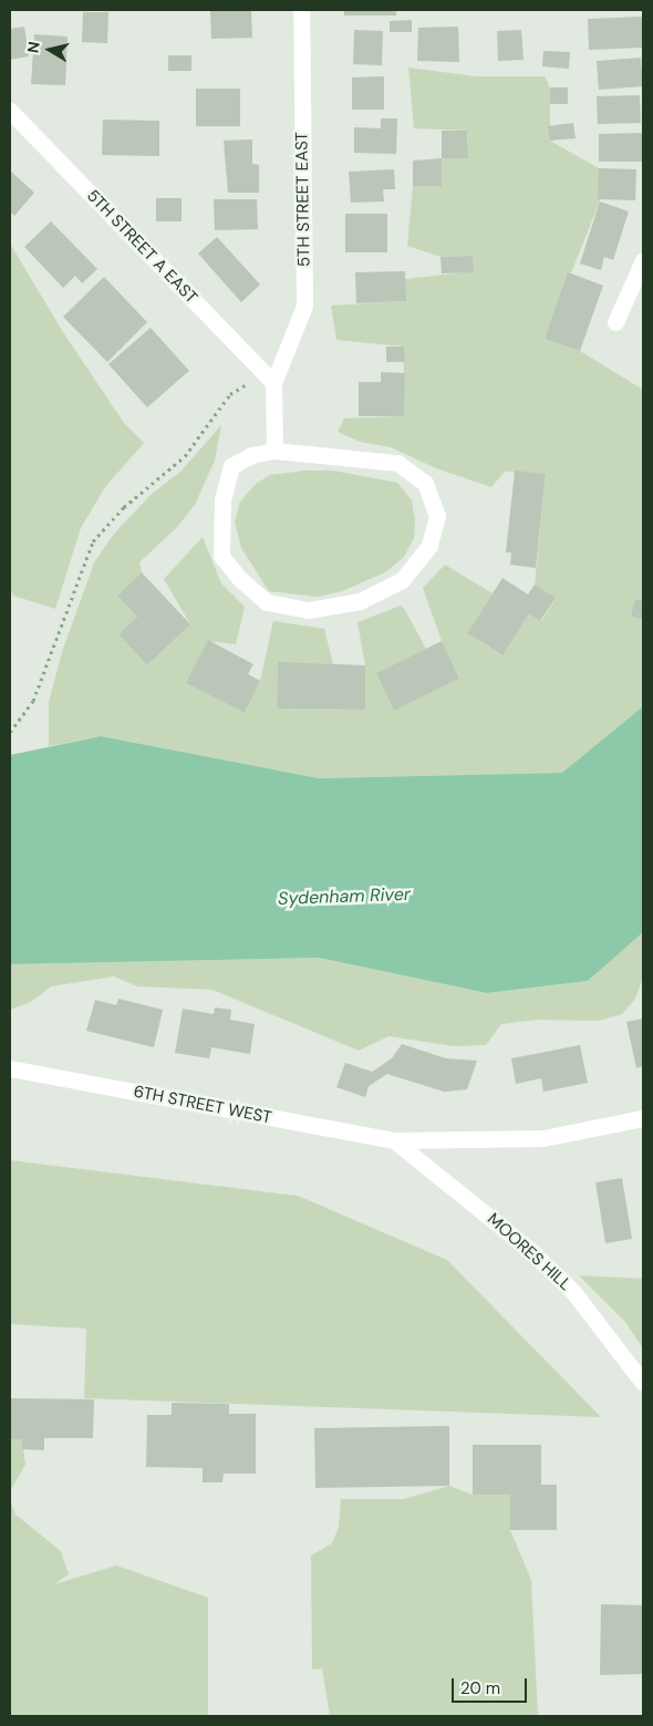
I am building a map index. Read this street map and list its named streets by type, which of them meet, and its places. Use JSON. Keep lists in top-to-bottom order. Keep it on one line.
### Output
{"streets":{"street":["5TH STREET EAST","5TH STREET A EAST","6TH STREET WEST","MOORES HILL"]},"crossings":[["5TH STREET EAST","5TH STREET A EAST"],["6TH STREET WEST","MOORES HILL"]],"water":["Sydenham River"],"scale_bar":"20 m","north":"left"}
